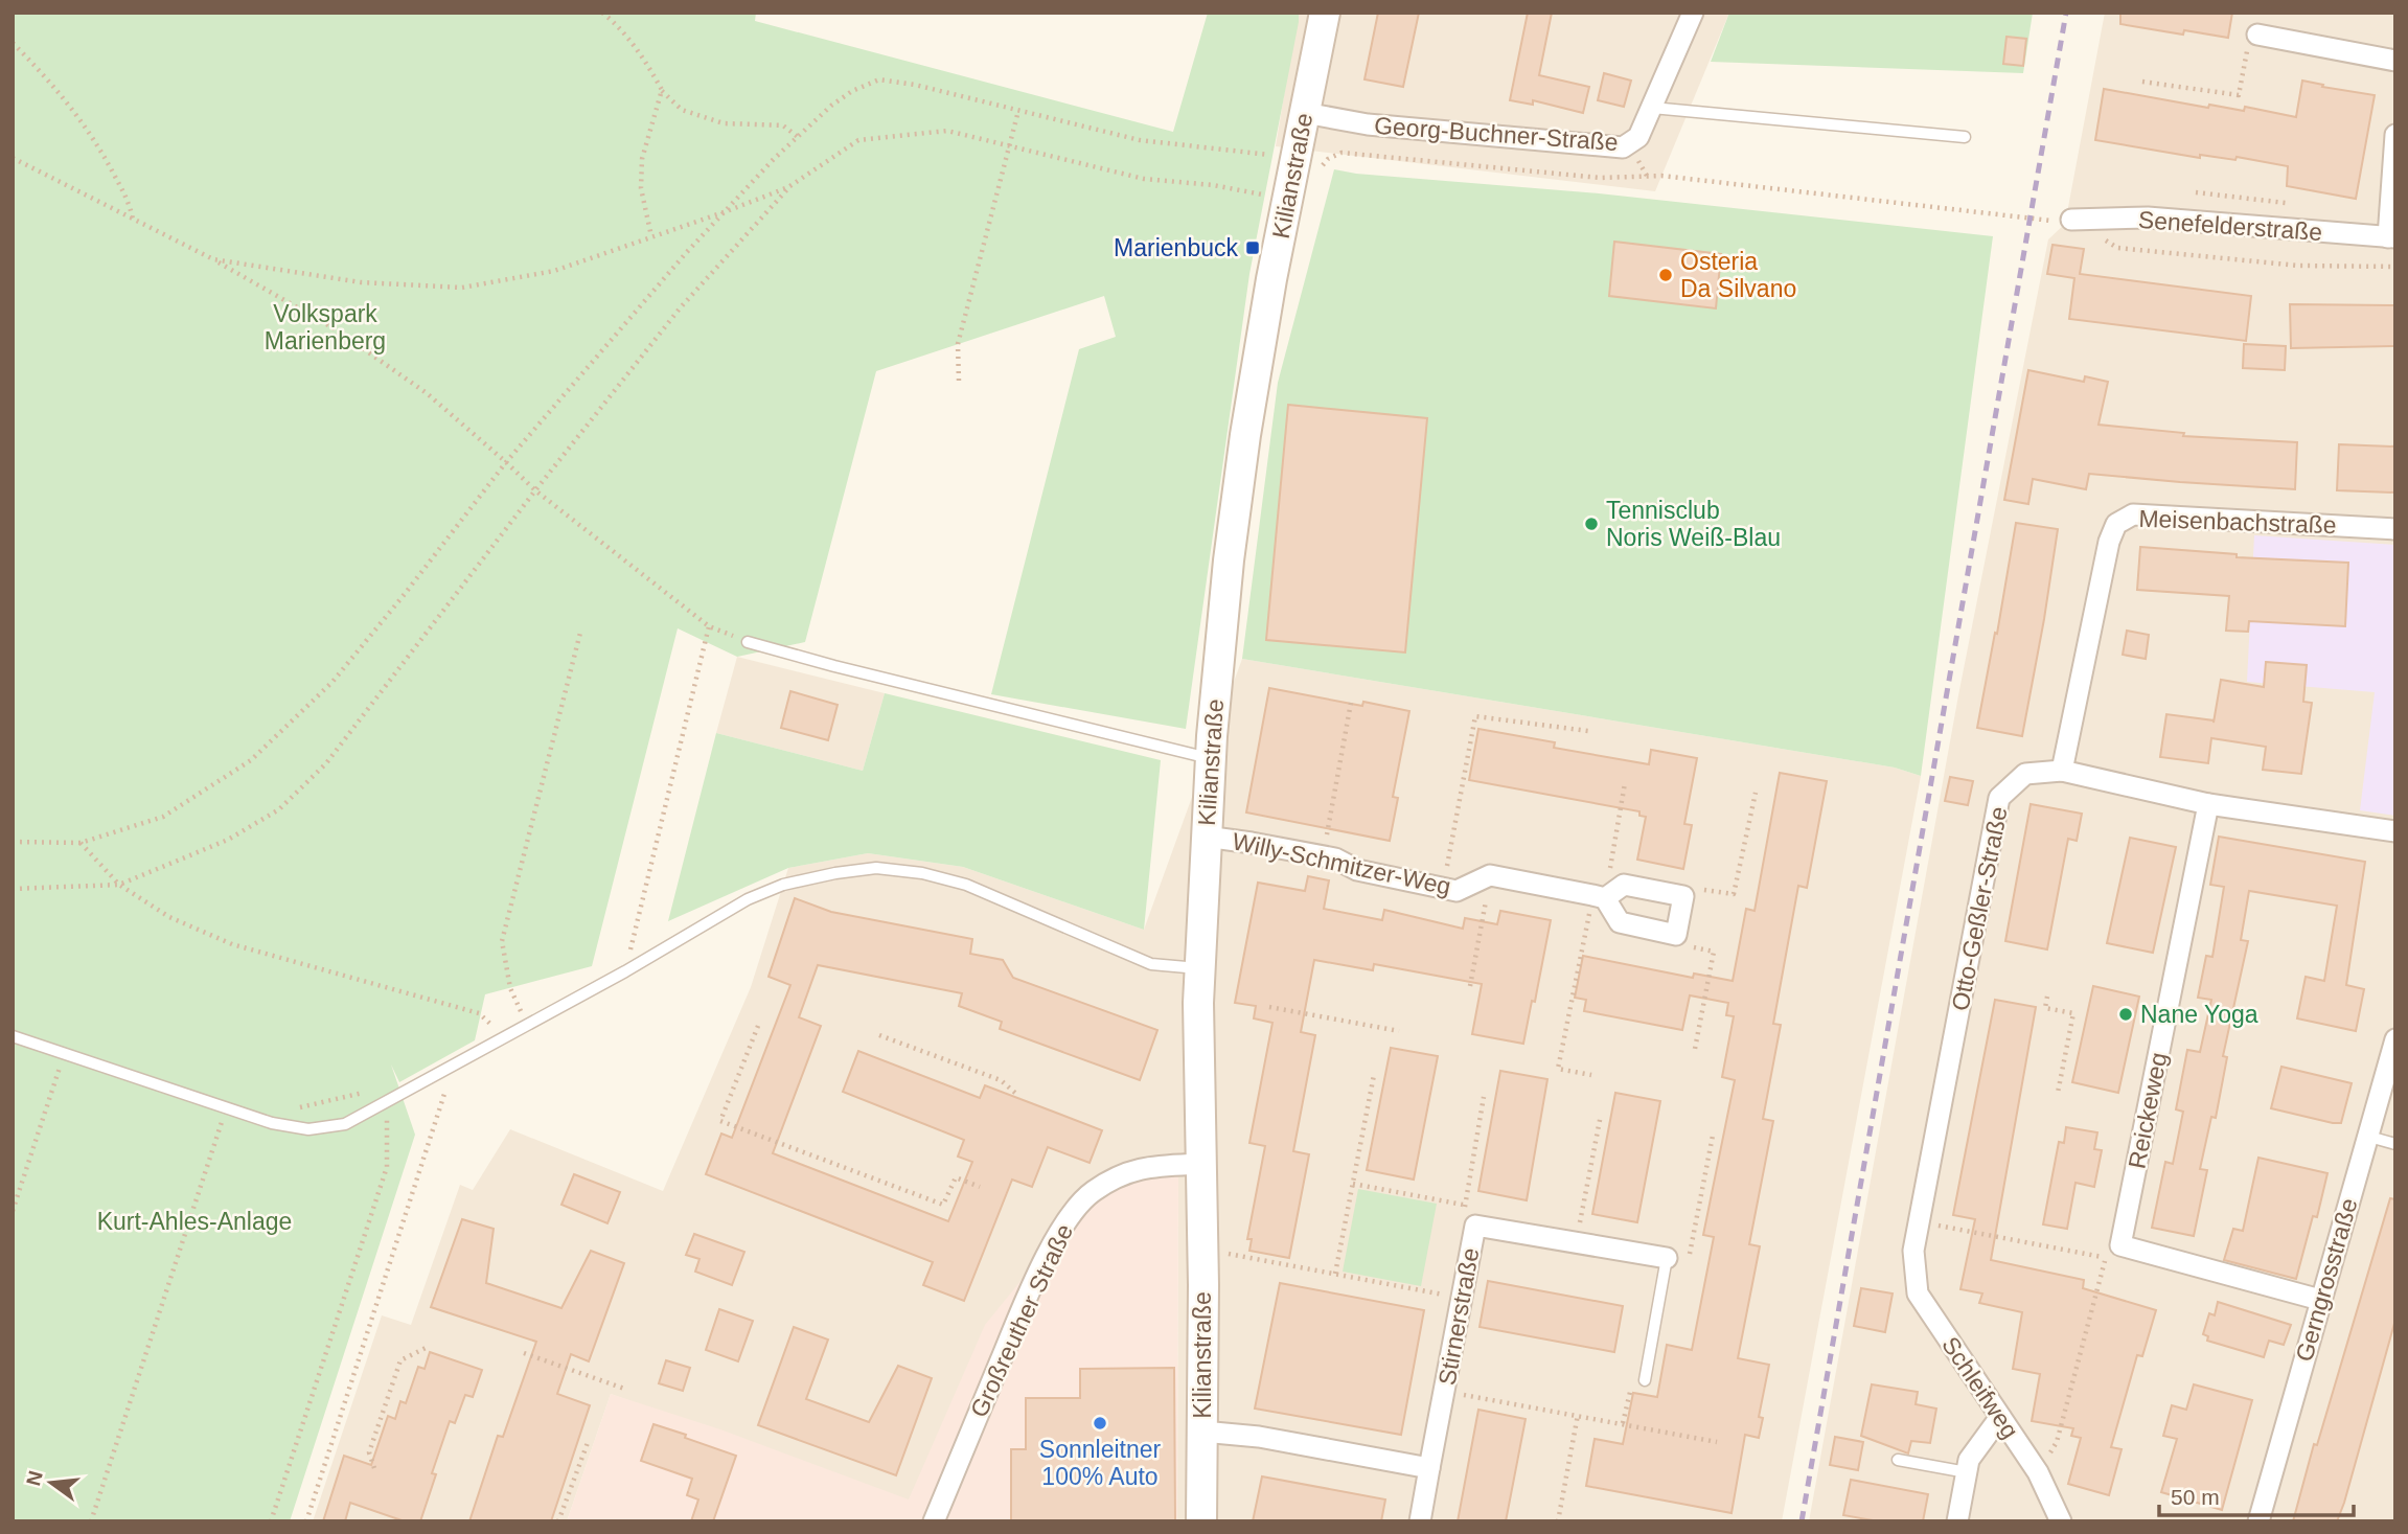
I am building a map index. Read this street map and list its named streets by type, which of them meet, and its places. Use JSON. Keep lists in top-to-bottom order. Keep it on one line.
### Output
{"streets":{"main road":["Kilianstraße"],"street":["Georg-Buchner-Straße","Senefelderstraße","Meisenbachstraße","Willy-Schmitzer-Weg","Otto-Geßler-Straße","Reickeweg","Gerngrosstraße","Stirnerstraße","Großreuther Straße","Schleifweg"]},"crossings":[["Georg-Buchner-Straße","Kilianstraße"],["Kilianstraße","Willy-Schmitzer-Weg"],["Kilianstraße","Großreuther Straße"],["Meisenbachstraße","Otto-Geßler-Straße"],["Otto-Geßler-Straße","Reickeweg"],["Otto-Geßler-Straße","Schleifweg"],["Reickeweg","Gerngrosstraße"]],"parks":["Volkspark Marienberg","Kurt-Ahles-Anlage"],"places":{"transit":["Marienbuck"],"other":["Osteria Da Silvano","Tennisclub Noris Weiß-Blau","Nane Yoga","Sonnleitner 100% Auto"]},"scale_bar":"50 m","north":"left"}
